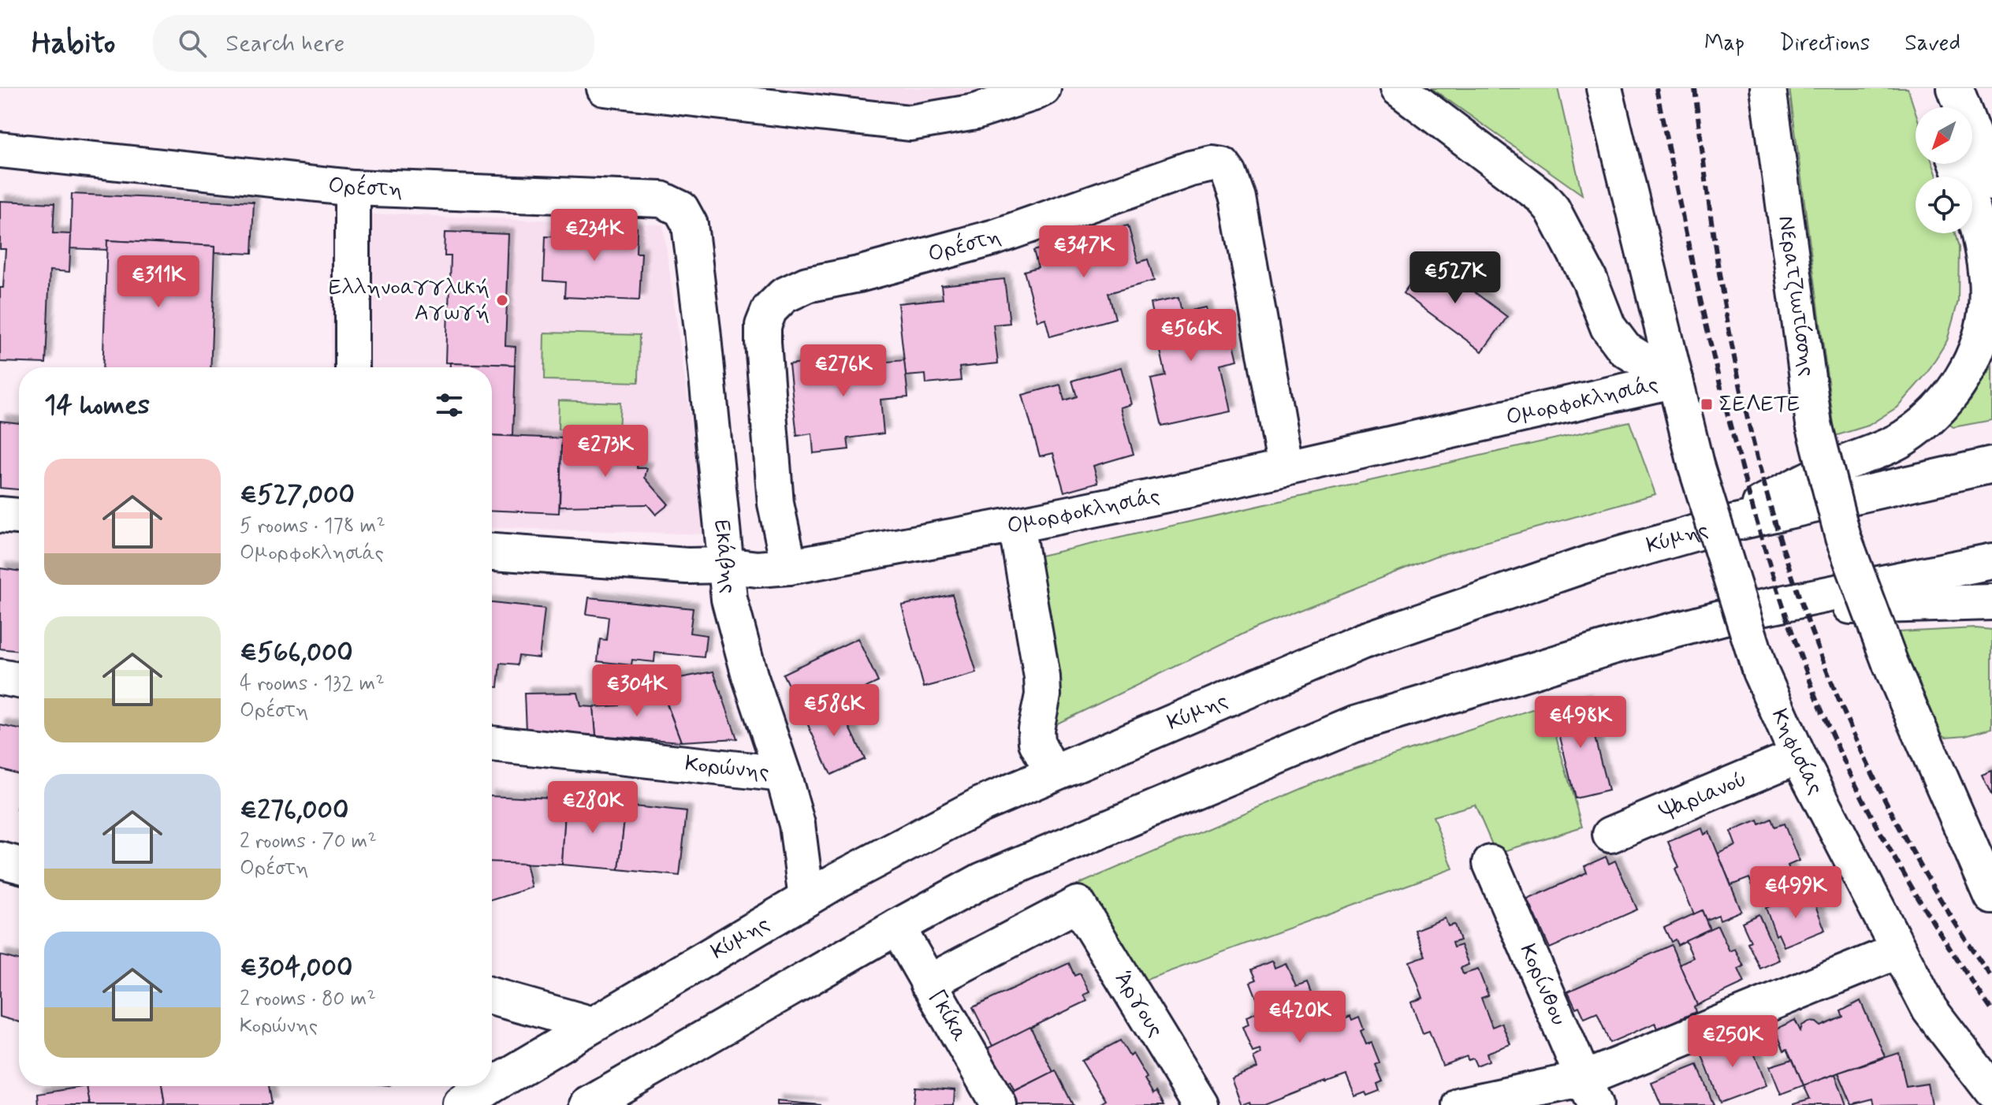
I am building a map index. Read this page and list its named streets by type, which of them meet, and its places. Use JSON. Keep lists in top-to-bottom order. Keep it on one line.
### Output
{"streets":{"street":["Ορέστη","Νερατζιωτίσσης","Ομορφοκλησιάς","Κύμης","Εκάβης","Κηφισίας","Κορώνης","Ψαριανού","Κορίνθου","Άργους","Γκίκα"]},"crossings":[["Ορέστη","Ομορφοκλησιάς"],["Ορέστη","Εκάβης"],["Ομορφοκλησιάς","Εκάβης"],["Ομορφοκλησιάς","Κηφισίας"],["Κύμης","Εκάβης"],["Εκάβης","Κορώνης"],["Κηφισίας","Ψαριανού"],["Άργους","Γκίκα"]],"places":{"other":["Ελληνοαγγλική Αγωγή"],"transit":["ΣΕΛΕΤΕ"]},"north":"bottom left","page":{"header":"Habito","search":"Search here","nav":["Map","Directions","Saved"],"price":["€234K","€347K","€527K","€311K","€566K","€276K","€273K","€304K","€586K","€498K","€280K","€499K","€420K","€250K"],"heading":"14 homes","list":[{"name":"€527,000","note":"5 rooms · 178 m² · Ομορφοκλησιάς"},{"name":"€566,000","note":"4 rooms · 132 m² · Ορέστη"},{"name":"€276,000","note":"2 rooms · 70 m² · Ορέστη"},{"name":"€304,000","note":"2 rooms · 80 m² · Κορώνης"}]}}
